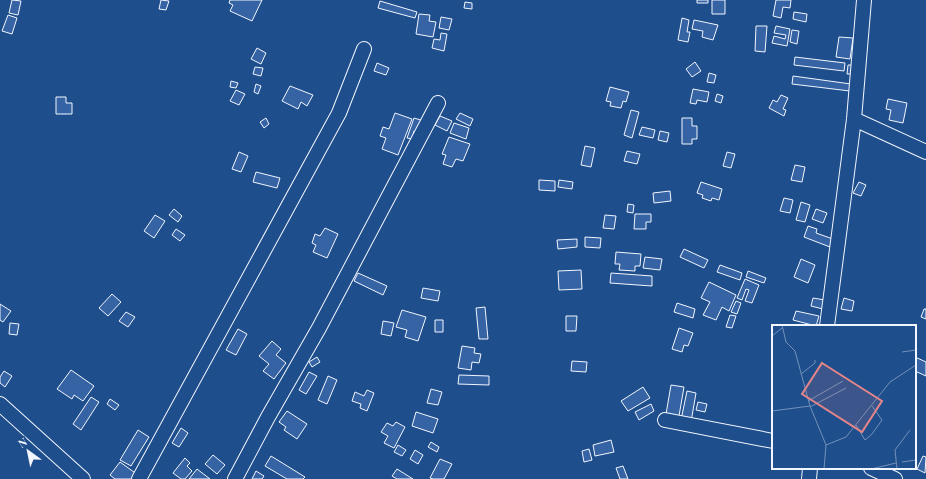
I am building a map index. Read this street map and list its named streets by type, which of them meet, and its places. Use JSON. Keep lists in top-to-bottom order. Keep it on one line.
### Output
{"north":"top left"}
